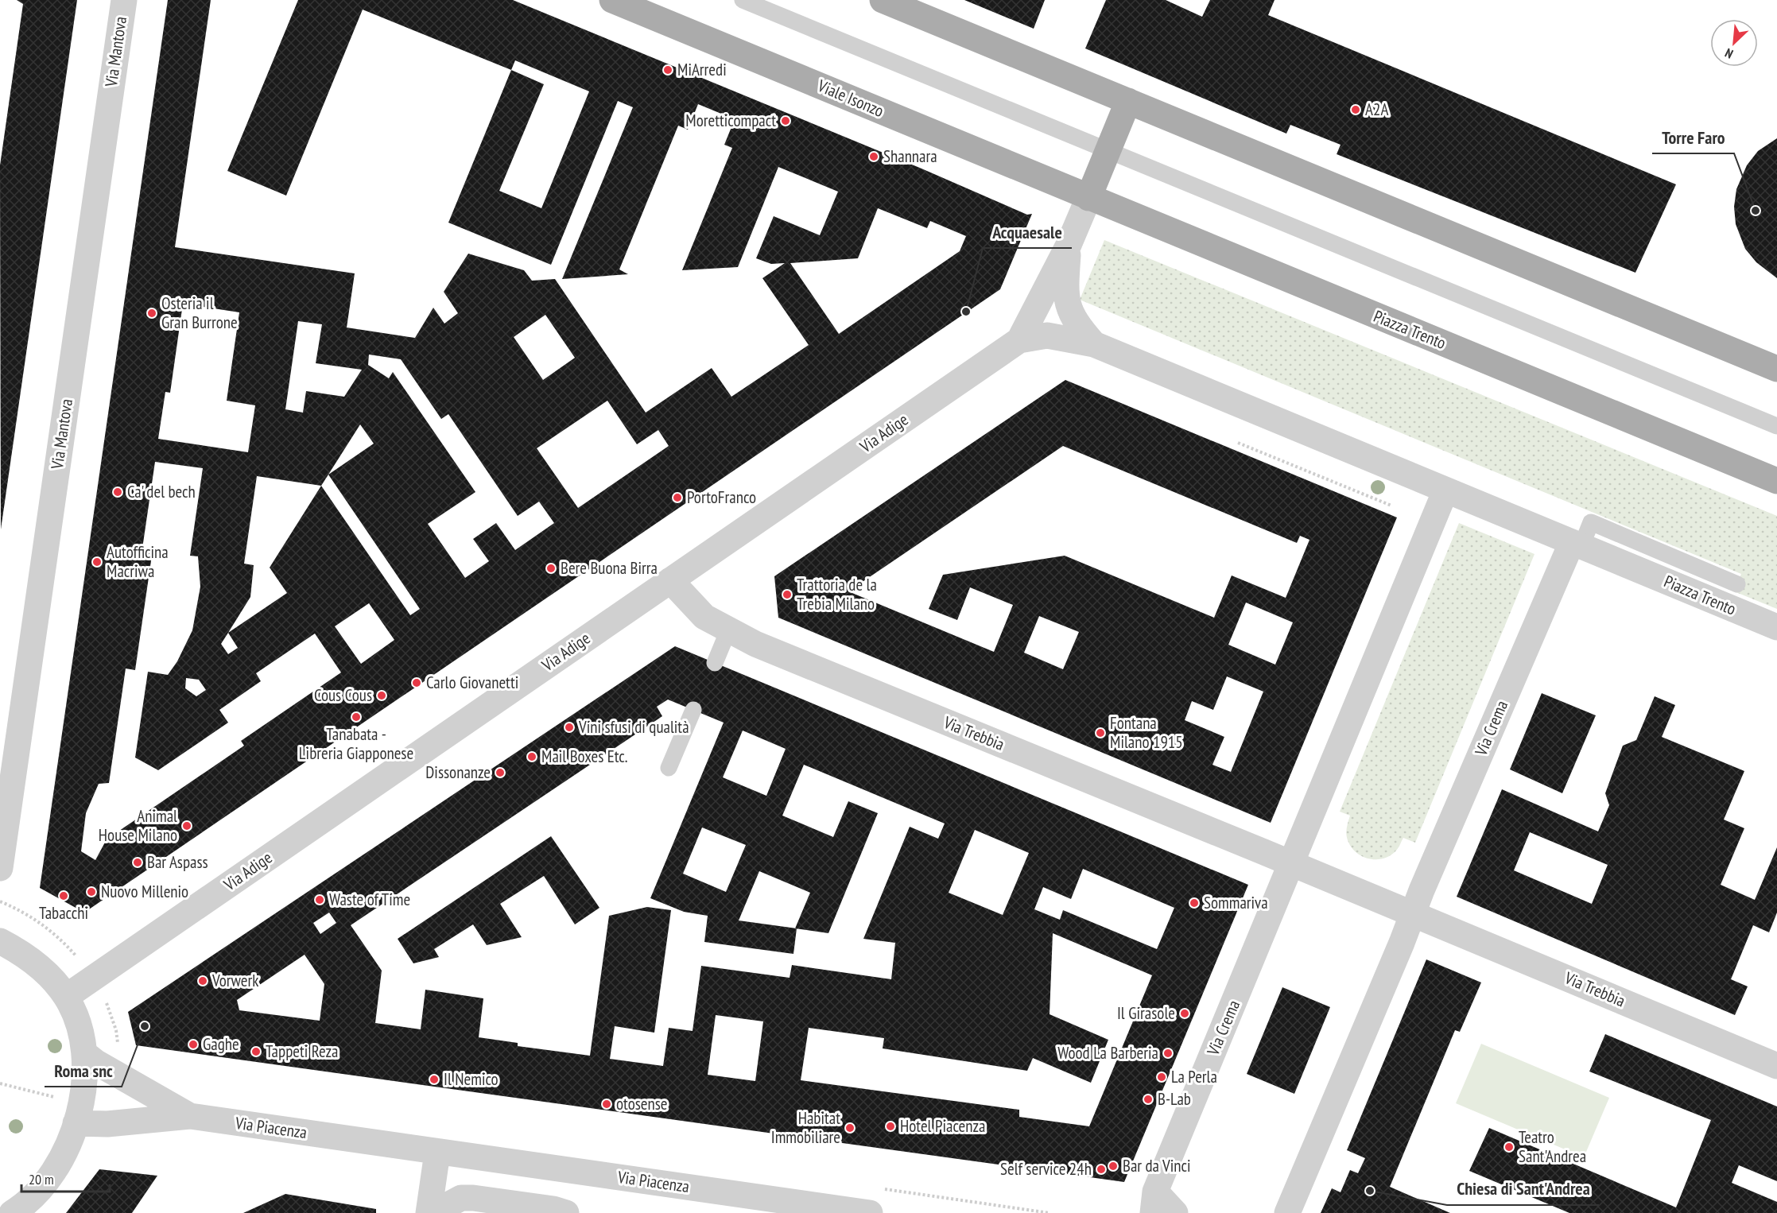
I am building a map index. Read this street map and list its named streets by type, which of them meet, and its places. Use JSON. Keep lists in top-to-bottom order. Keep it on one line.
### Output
{"streets":{"main road":["Viale Isonzo","Piazza Trento"],"street":["Via Mantova","Via Adige","Via Crema","Via Trebbia","Via Piacenza"]},"crossings":[["Viale Isonzo","Piazza Trento"],["Piazza Trento","Via Adige"],["Piazza Trento","Via Crema"],["Via Adige","Via Trebbia"],["Via Crema","Via Trebbia"]],"places":["MiArredi","A2A","Moretticompact","Shannara","Torre Faro","Acquaesale","Osteria il Gran Burrone","Ca' del bech","PortoFranco","Autofficina Macriwa","Bere Buona Birra","Trattoria de la Trebia Milano","Carlo Giovanetti","Cous Cous","Tanabata - Libreria Giapponese","Vini sfusi di qualità","Fontana Milano 1915","Mail Boxes Etc.","Dissonanze","Animal House Milano","Bar Aspass","Nuovo Millenio","Tabacchi","Waste of Time","Sommariva","Vorwerk","Il Girasole","Roma snc","Gaghe","Tappeti Reza","Wood La Barberia","La Perla","Il Nemico","B-Lab","otosense","Hotel Piacenza","Habitat Immobiliare","Teatro Sant'Andrea","Bar da Vinci","Self service 24h","Chiesa di Sant'Andrea"],"scale_bar":"20 m","north":"bottom left"}
